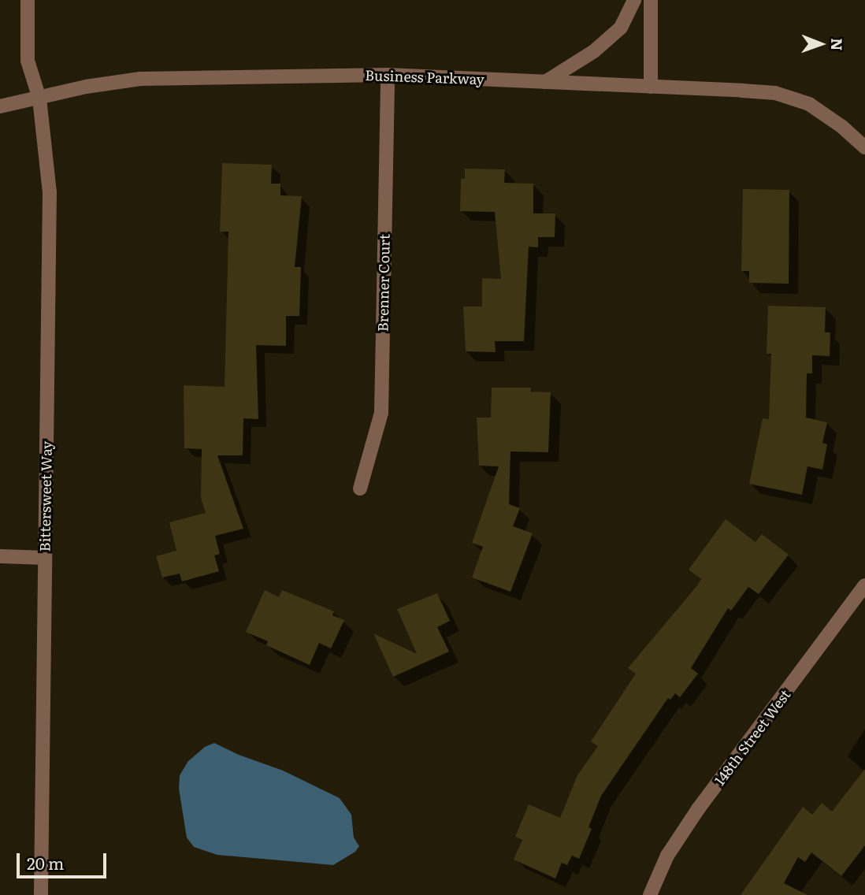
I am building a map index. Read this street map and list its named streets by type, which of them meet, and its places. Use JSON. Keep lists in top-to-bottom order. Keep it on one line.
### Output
{"streets":{"street":["Business Parkway","Brenner Court","Bittersweet Way","148th Street West"]},"crossings":[["Business Parkway","Brenner Court"],["Business Parkway","Bittersweet Way"]],"scale_bar":"20 m","north":"right"}
